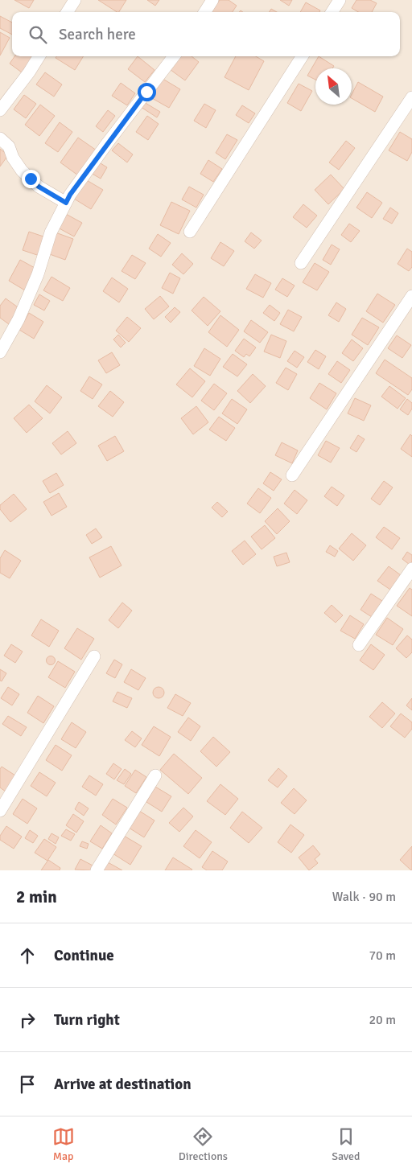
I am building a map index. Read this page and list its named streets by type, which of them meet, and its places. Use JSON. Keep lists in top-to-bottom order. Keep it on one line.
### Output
{"north":"top left","page":{"search":"Search here","heading":["2 min","Walk · 90 m"],"list":[["Continue","70 m"],["Turn right","20 m"],"Arrive at destination"],"nav":["Map","Directions","Saved"]}}
